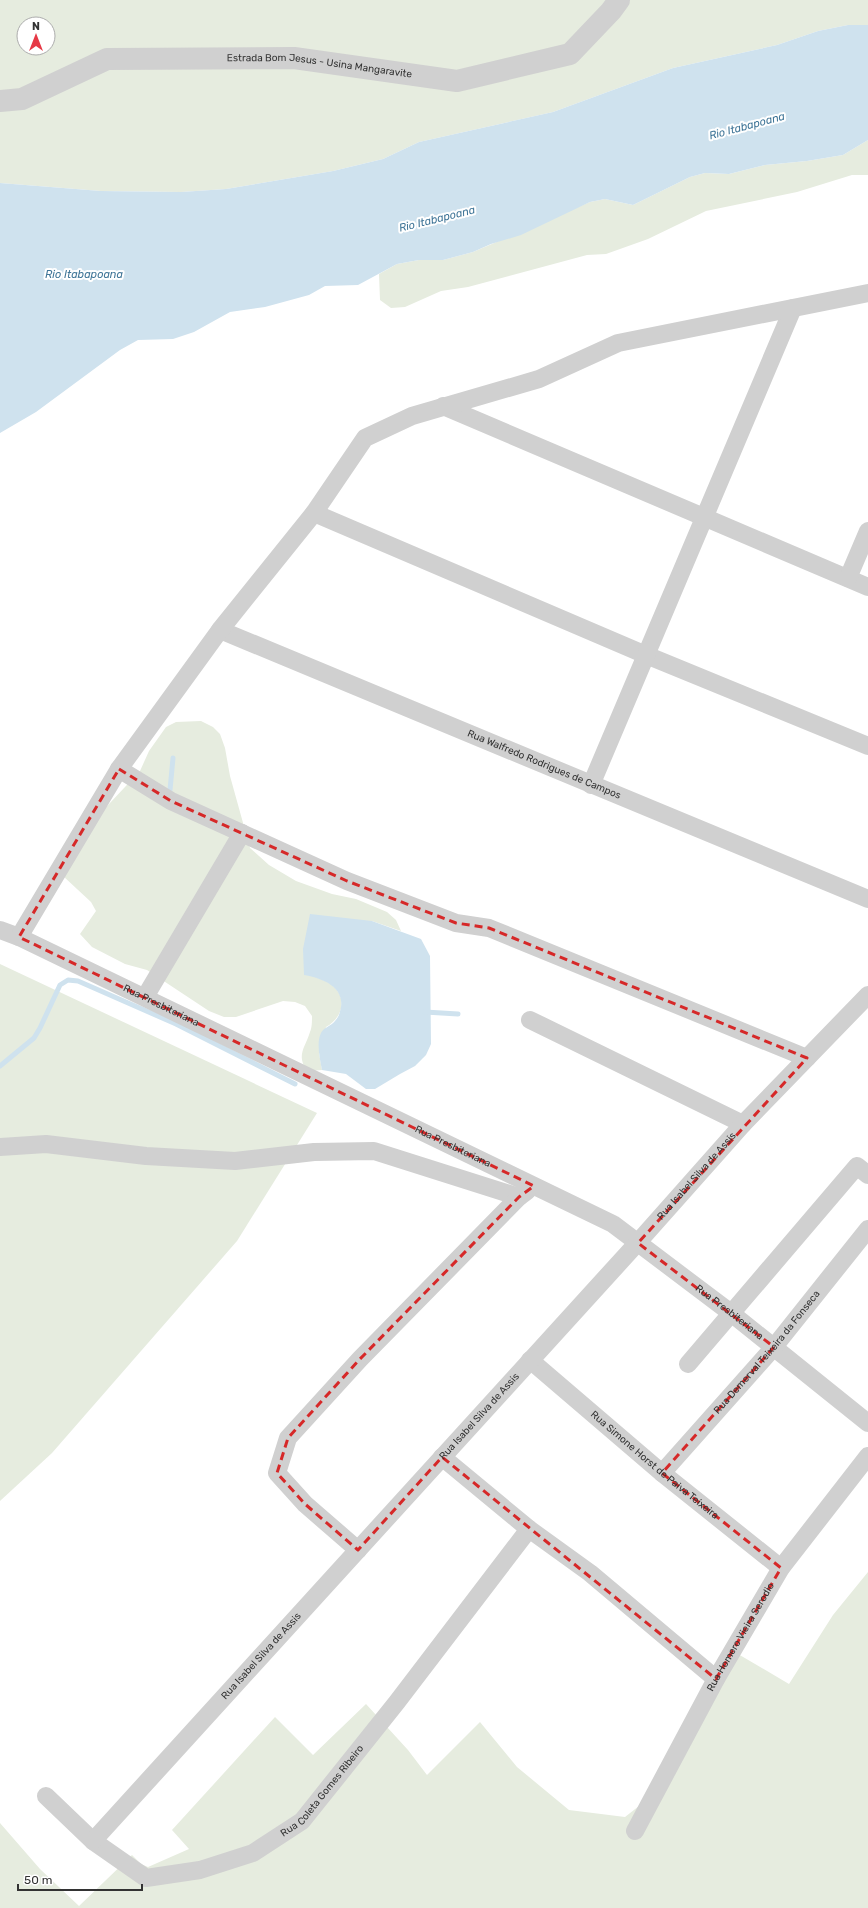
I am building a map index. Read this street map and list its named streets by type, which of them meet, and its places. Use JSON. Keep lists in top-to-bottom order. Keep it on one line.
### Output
{"streets":{"street":["Estrada Bom Jesus - Usina Mangaravite","Rua Walfredo Rodrigues de Campos","Rua Presbiteriana","Rua Isabel Silva de Assis","Rua Demerval Teixeira da Fonseca","Rua Simone Horst de Paiva Teixeira","Rua Homero Vieira Serodio","Rua Coleta Gomes Ribeiro"]},"crossings":[["Rua Presbiteriana","Rua Isabel Silva de Assis"],["Rua Presbiteriana","Rua Demerval Teixeira da Fonseca"],["Rua Isabel Silva de Assis","Rua Simone Horst de Paiva Teixeira"],["Rua Isabel Silva de Assis","Rua Coleta Gomes Ribeiro"],["Rua Demerval Teixeira da Fonseca","Rua Simone Horst de Paiva Teixeira"],["Rua Simone Horst de Paiva Teixeira","Rua Homero Vieira Serodio"]],"water":["Rio Itabapoana"],"scale_bar":"50 m","north":"top"}
